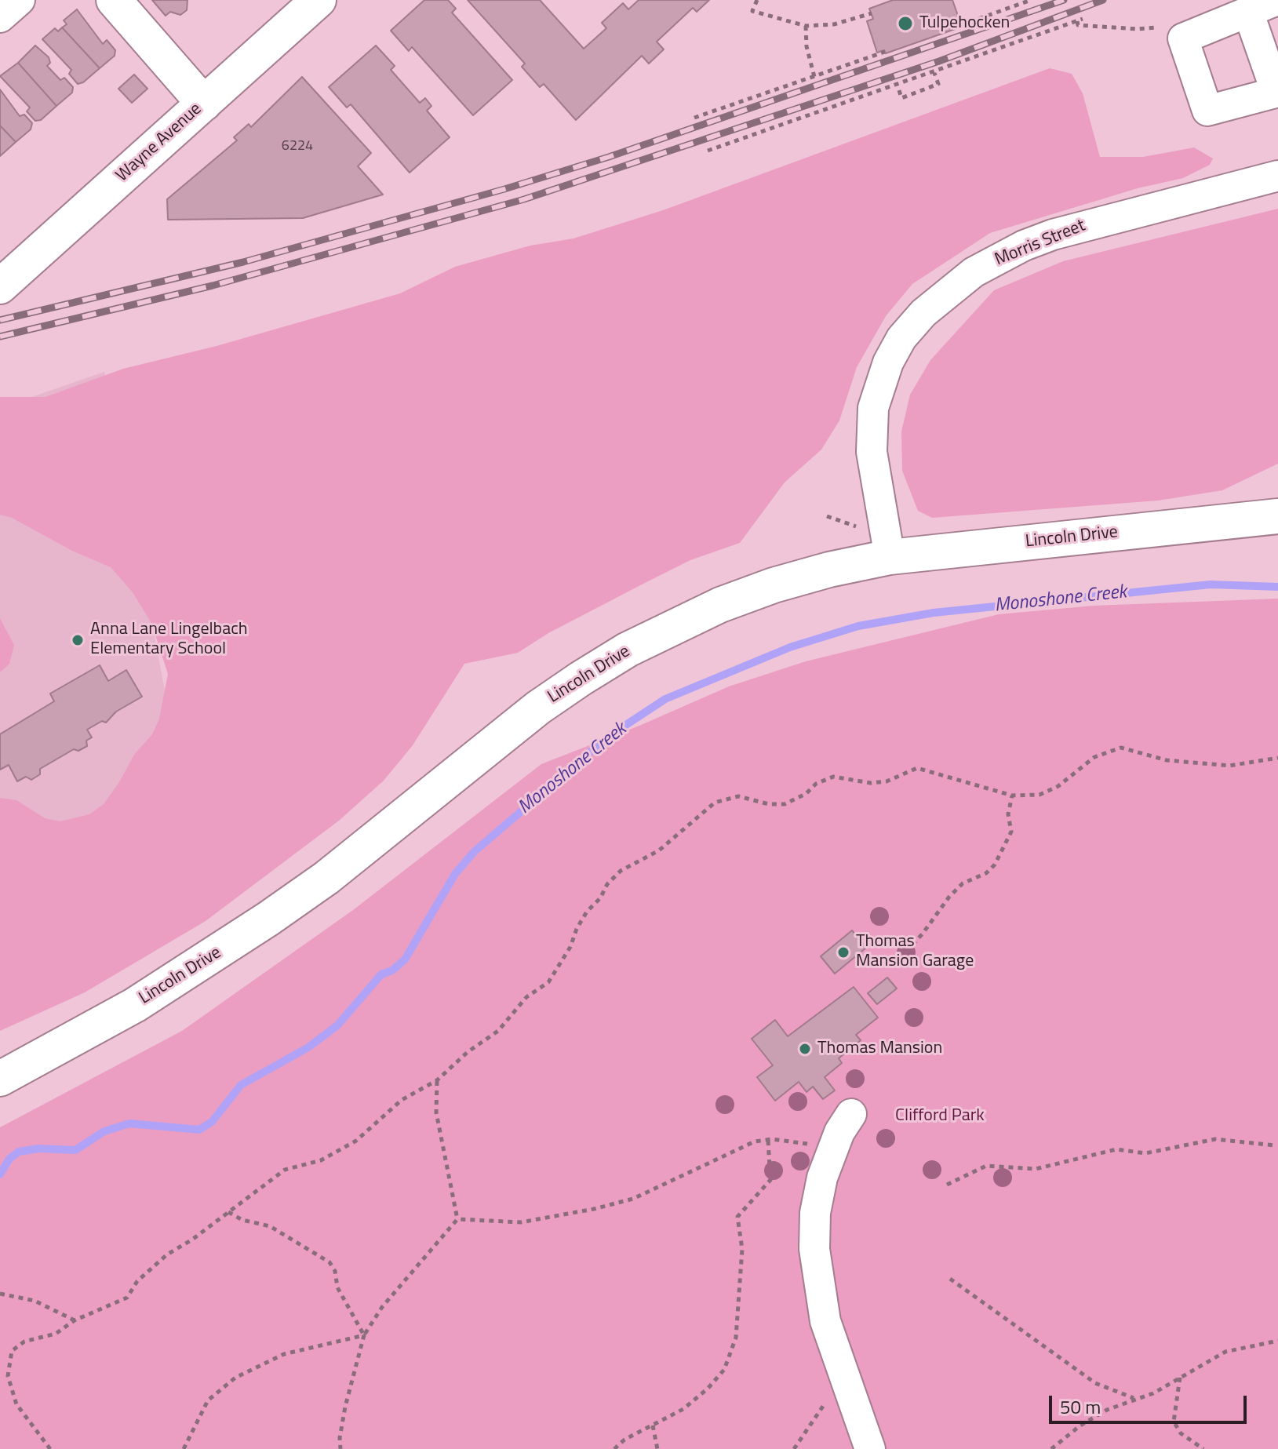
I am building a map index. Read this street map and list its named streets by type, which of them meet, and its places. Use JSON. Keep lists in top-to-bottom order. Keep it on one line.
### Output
{"streets":{"main road":["Wayne Avenue","Lincoln Drive"],"street":["Morris Street"]},"crossings":[["Morris Street","Lincoln Drive"]],"water":["Monoshone Creek"],"parks":["Clifford Park"],"places":["Tulpehocken","Anna Lane Lingelbach Elementary School","Thomas Mansion Garage","Thomas Mansion"],"house_numbers":["6224"],"scale_bar":"50 m"}
